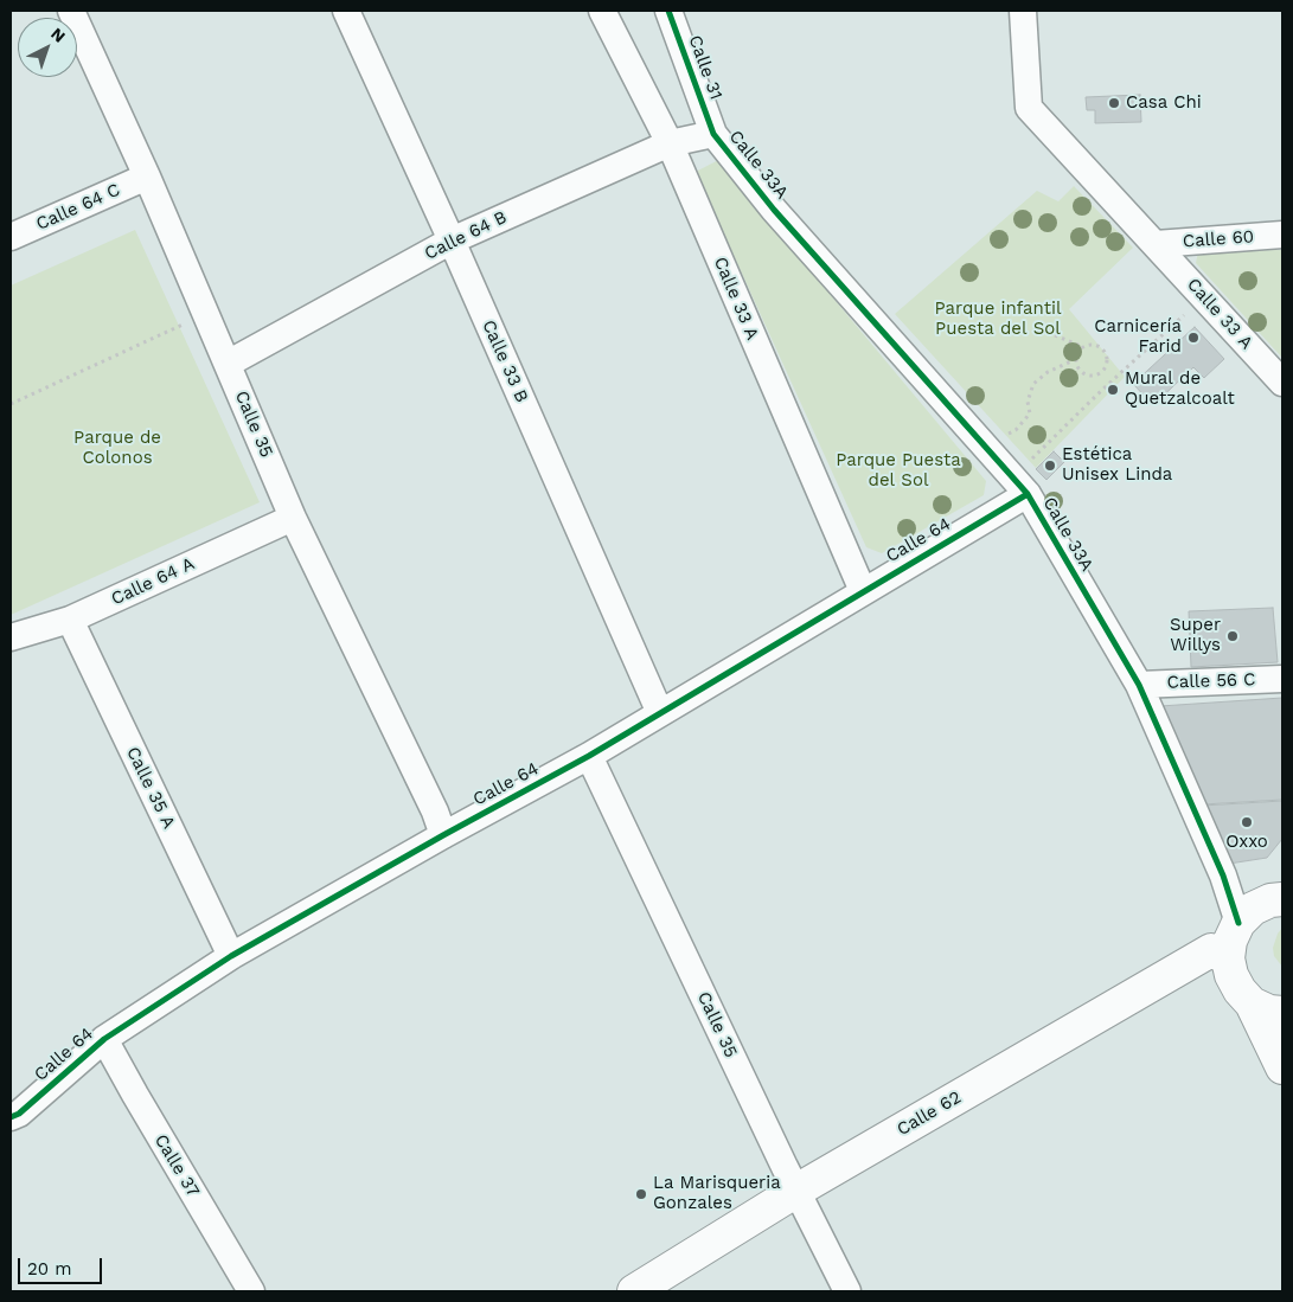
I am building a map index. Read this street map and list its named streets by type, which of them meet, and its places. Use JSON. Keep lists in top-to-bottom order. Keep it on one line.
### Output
{"streets":{"street":["Calle 31","Calle 33A","Calle 64 C","Calle 64 B","Calle 60","Calle 33 A","Calle 33 B","Calle 35","Calle 64","Calle 64 A","Calle 56 C","Calle 35 A","Calle 62","Calle 37"]},"crossings":[["Calle 31","Calle 33A"],["Calle 31","Calle 64 B"],["Calle 33A","Calle 64 B"],["Calle 33A","Calle 64"],["Calle 33A","Calle 56 C"],["Calle 64 C","Calle 35"],["Calle 64 B","Calle 33 A"],["Calle 64 B","Calle 33 B"],["Calle 64 B","Calle 35"],["Calle 60","Calle 33 A"],["Calle 33 A","Calle 64"],["Calle 33 B","Calle 64"],["Calle 35","Calle 64"],["Calle 35","Calle 64 A"],["Calle 35","Calle 62"],["Calle 64","Calle 35 A"],["Calle 64","Calle 37"],["Calle 64 A","Calle 35 A"]],"parks":["Parque infantil Puesta del Sol","Parque de Colonos","Parque Puesta del Sol"],"places":["Casa Chi","Carnicería Farid","Mural de Quetzalcoalt","Estética Unisex Linda","Super Willys","Oxxo","La Marisqueria Gonzales"],"scale_bar":"20 m","north":"top right"}
